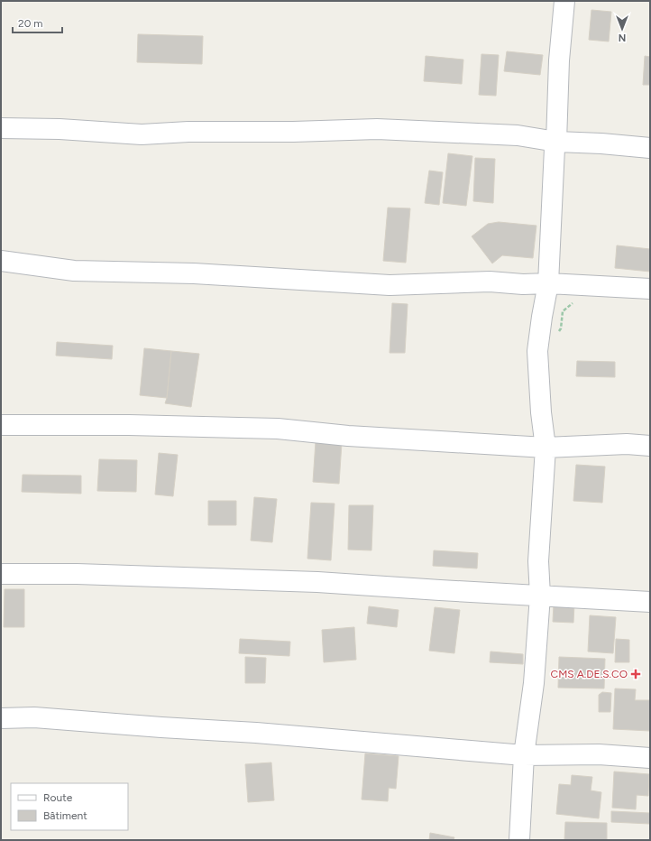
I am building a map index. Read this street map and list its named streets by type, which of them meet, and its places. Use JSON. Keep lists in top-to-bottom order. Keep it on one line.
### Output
{"places":{"health":["CMS A.DE.S.CO"]},"legend":["Route","Bâtiment"],"scale_bar":"20 m","north":"bottom"}
